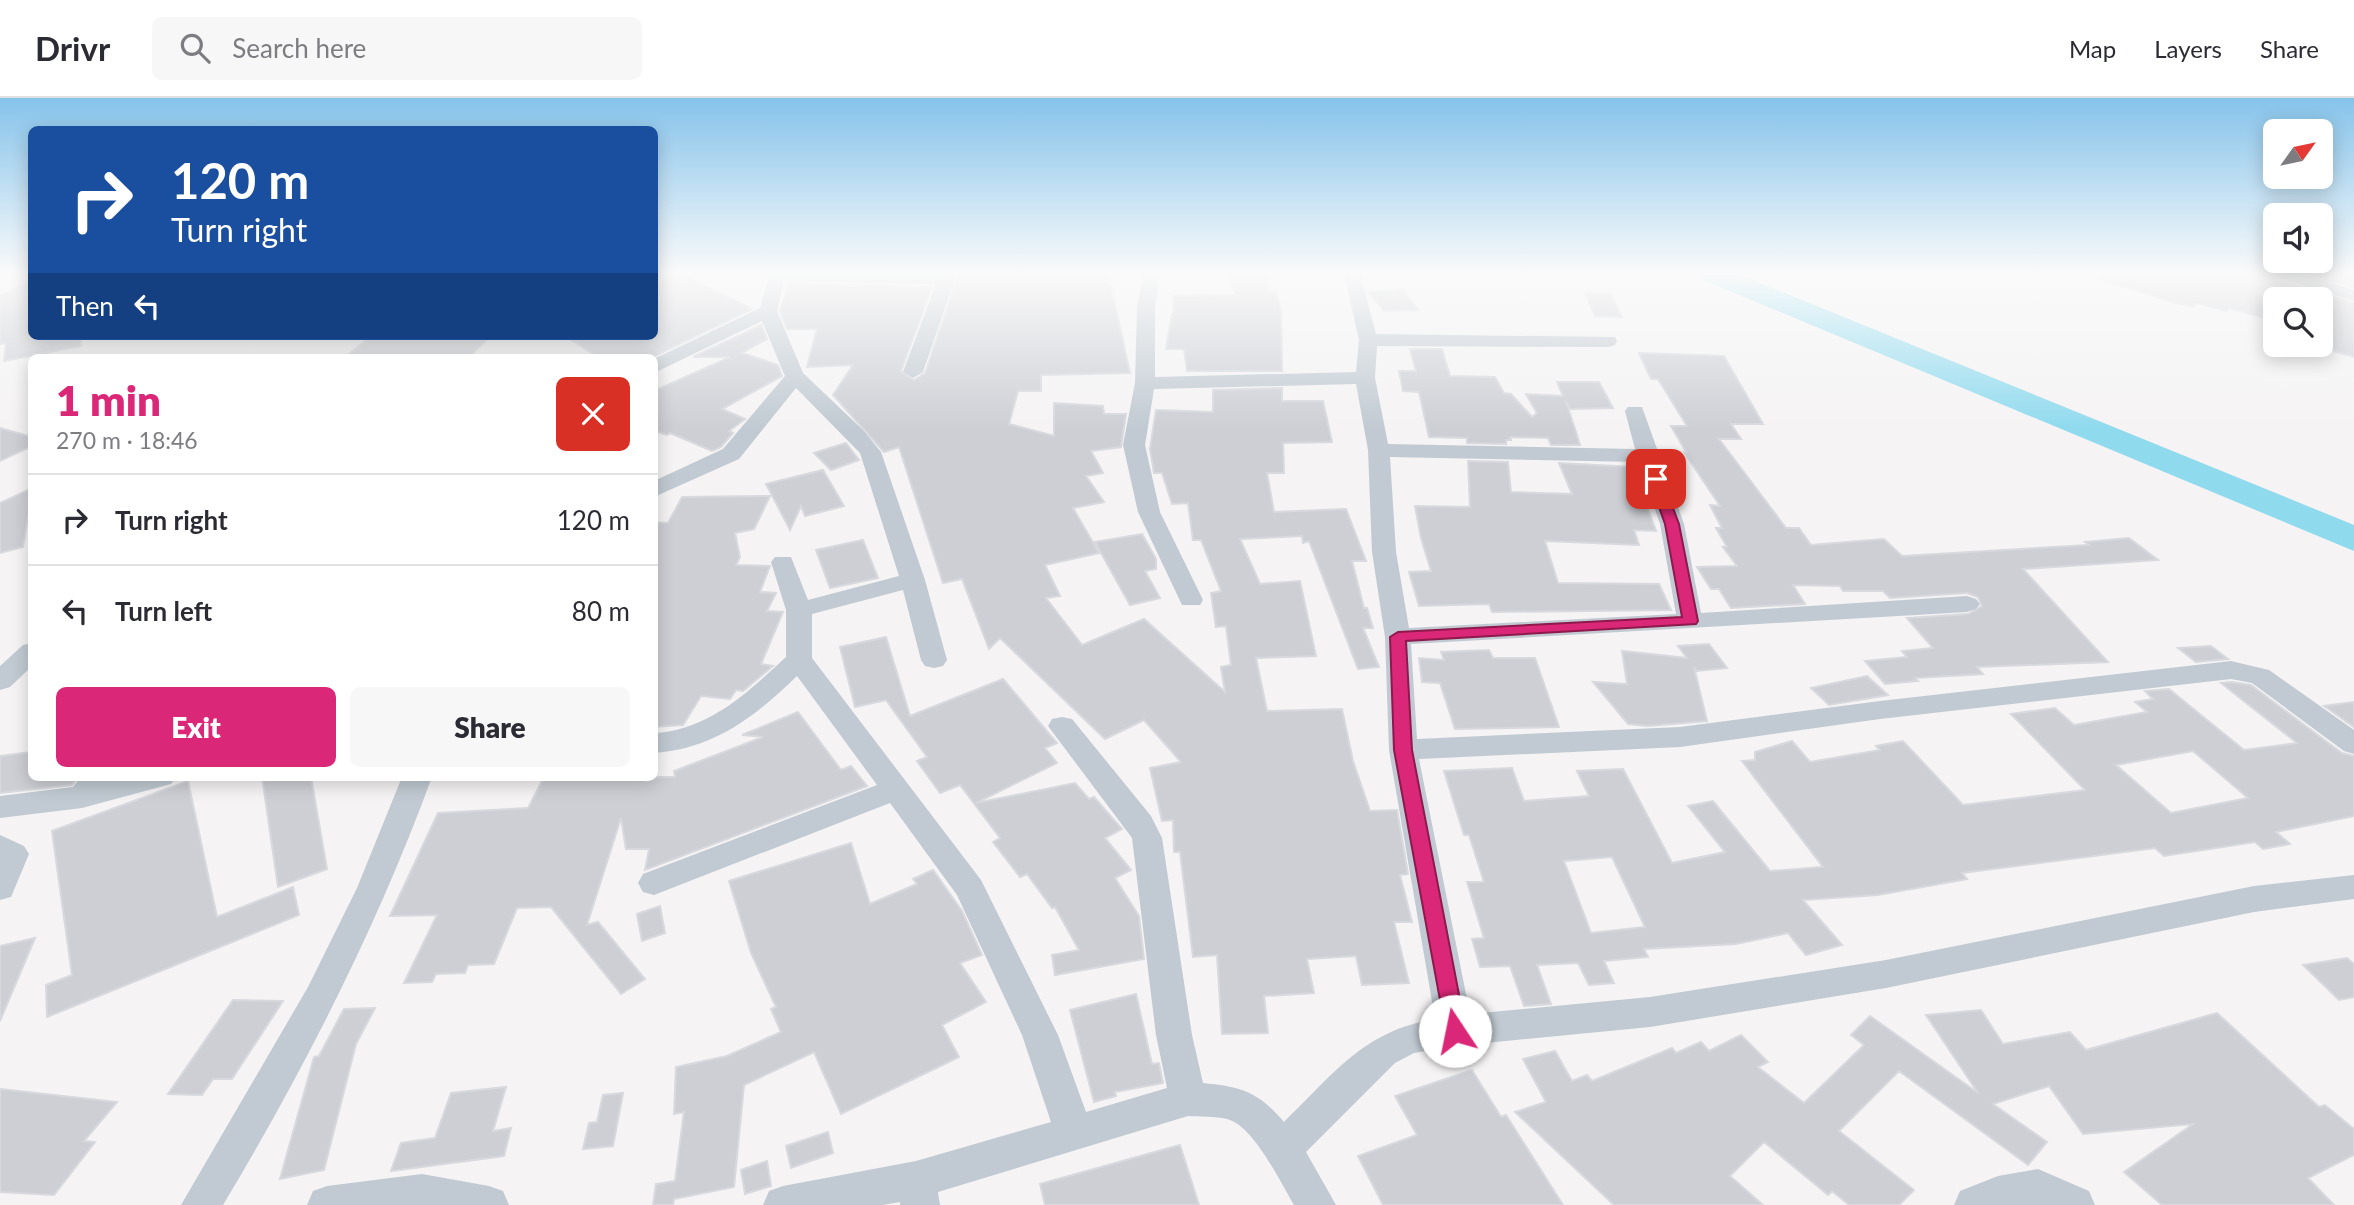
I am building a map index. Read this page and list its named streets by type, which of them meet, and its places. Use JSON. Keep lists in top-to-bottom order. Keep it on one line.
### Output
{"north":"top right","page":{"header":"Drivr","search":"Search here","nav":["Map","Layers","Share"],"turn":["120 m","Turn right"],"then":"Then","heading":["1 min","270 m · 18:46"],"list":[{"name":"Turn right","value":"120 m"},{"name":"Turn left","value":"80 m"}],"buttons":["Exit","Share"]}}
